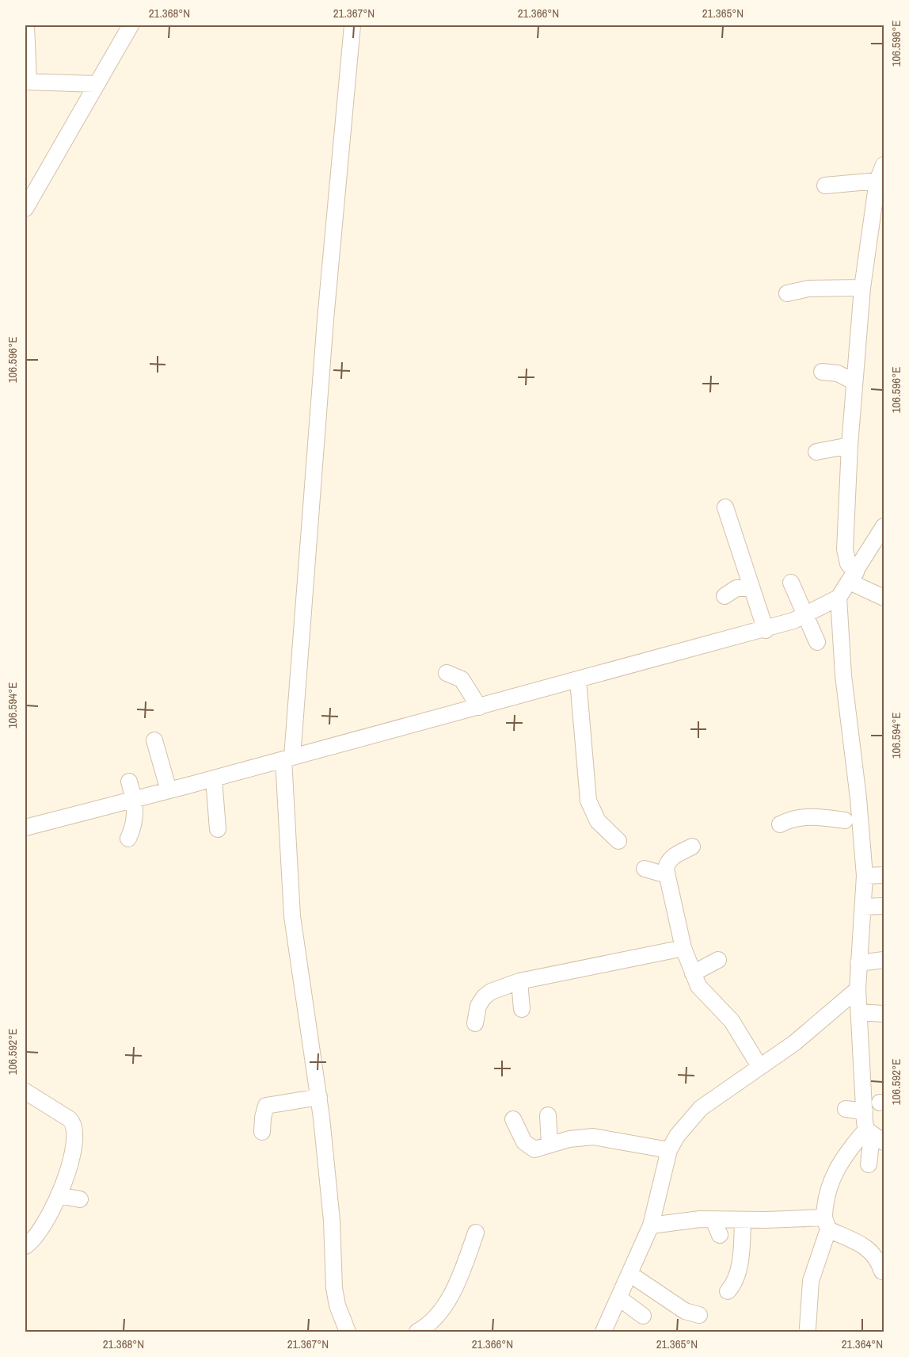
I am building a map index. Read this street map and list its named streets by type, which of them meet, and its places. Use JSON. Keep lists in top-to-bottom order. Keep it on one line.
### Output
{"coordinates":["21.368°N","21.367°N","21.366°N","21.365°N","106.598°E","106.596°E","106.594°E","106.592°E","21.364°N"]}
